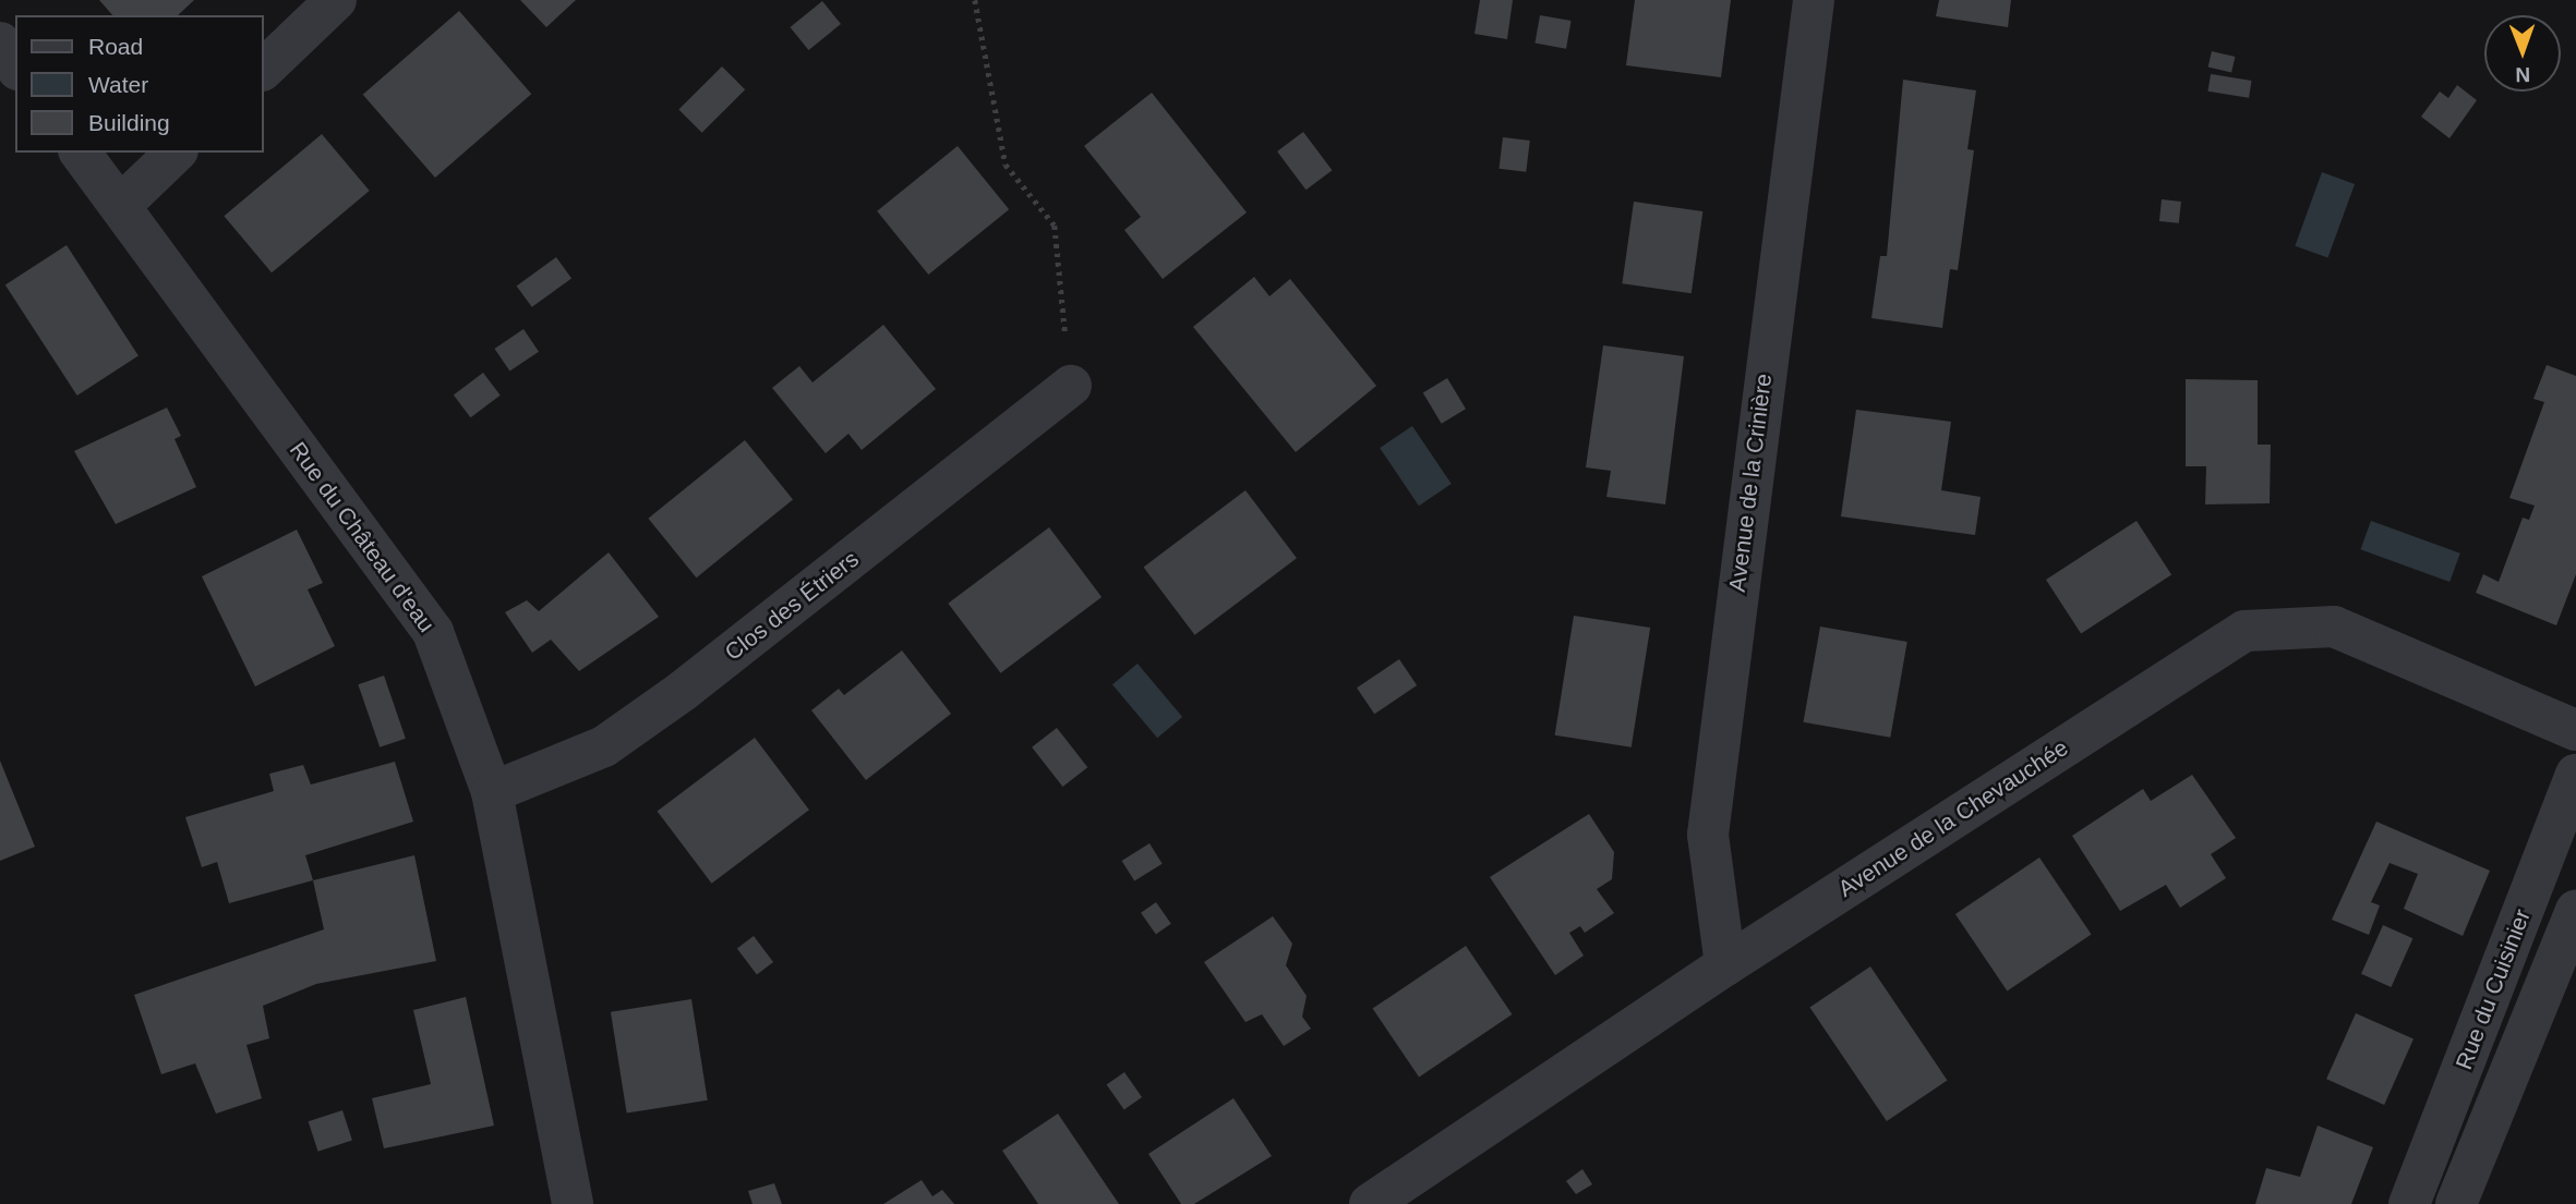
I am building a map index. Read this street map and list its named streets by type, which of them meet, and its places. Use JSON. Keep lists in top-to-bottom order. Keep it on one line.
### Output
{"streets":{"street":["Avenue de la Crinière","Rue du Château d'eau","Clos des Étriers","Avenue de la Chevauchée","Rue du Cuisinier"]},"crossings":[["Avenue de la Crinière","Avenue de la Chevauchée"],["Rue du Château d'eau","Clos des Étriers"]],"legend":["Road","Water","Building"],"north":"bottom"}
